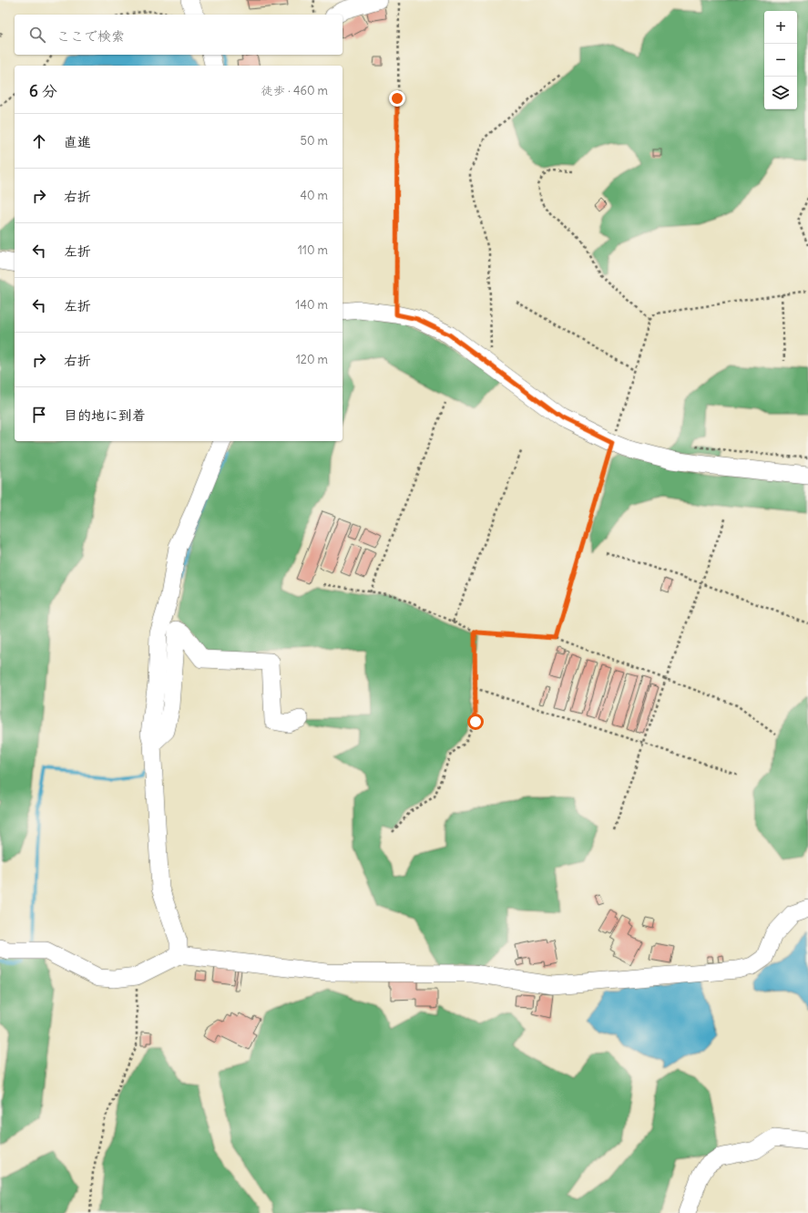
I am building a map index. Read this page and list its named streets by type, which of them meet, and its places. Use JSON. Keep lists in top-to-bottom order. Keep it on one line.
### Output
{"page":{"map_buttons":["+","−"],"search":"ここで検索","heading":["6 分","徒歩 · 460 m"],"list":[["直進","50 m"],["右折","40 m"],["左折","110 m"],["左折","140 m"],["右折","120 m"],"目的地に到着"]}}
